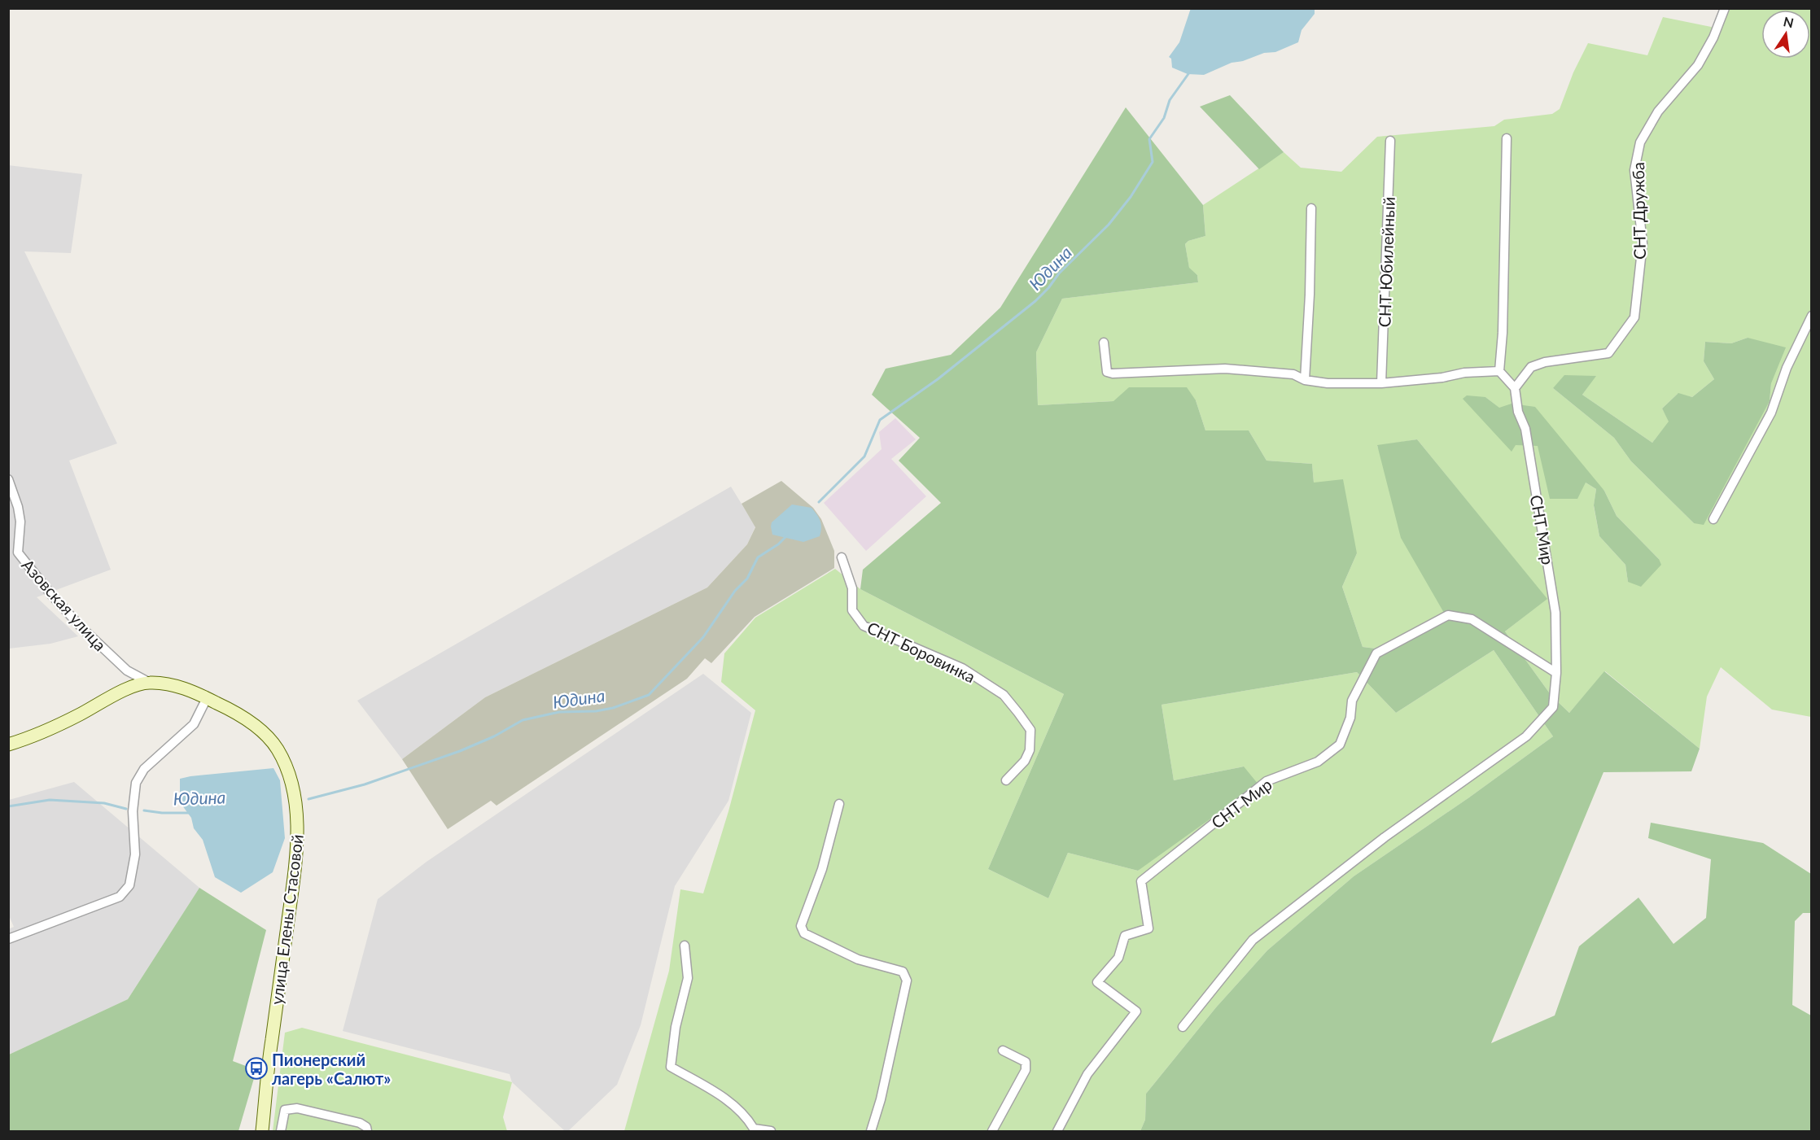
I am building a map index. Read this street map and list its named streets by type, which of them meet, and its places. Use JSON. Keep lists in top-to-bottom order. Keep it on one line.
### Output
{"streets":{"main road":["улица Елены Стасовой"],"street":["СНТ Дружба","СНТ Юбилейный","СНТ Мир","Азовская улица","СНТ Боровинка"]},"crossings":[["СНТ Дружба","СНТ Мир"],["Азовская улица","улица Елены Стасовой"]],"water":["Юдина"],"places":{"bus stop":["Пионерский лагерь «Салют»"]},"north":"top"}
